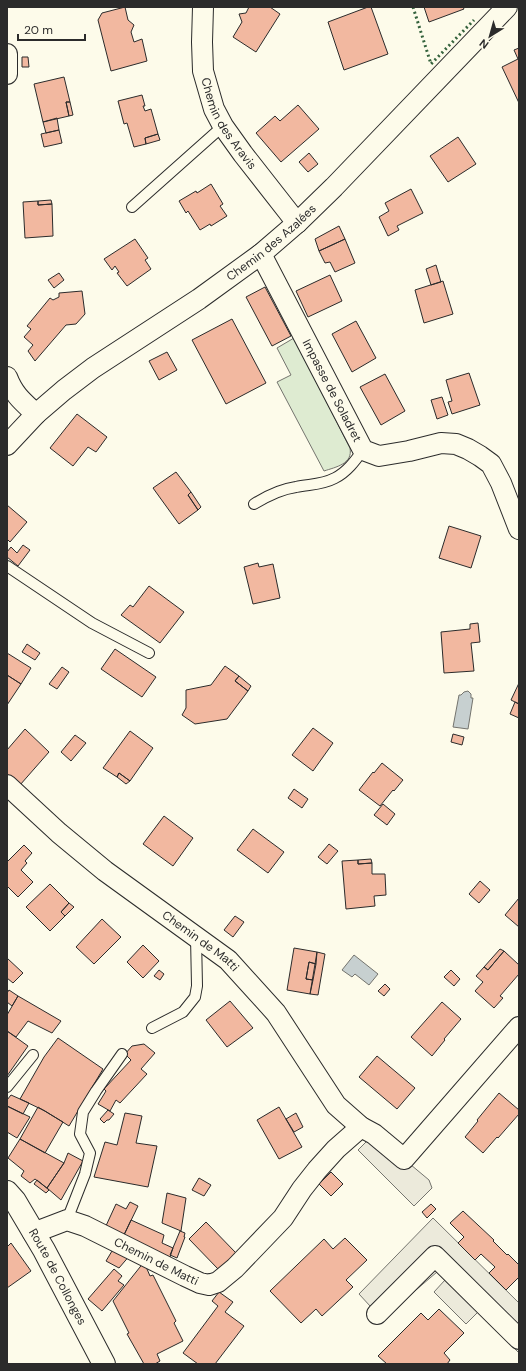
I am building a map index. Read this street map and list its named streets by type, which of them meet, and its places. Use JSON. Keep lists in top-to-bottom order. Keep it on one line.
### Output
{"streets":{"street":["Chemin des Aravis","Chemin des Azalées","Impasse de Soladret","Chemin de Matti","Route de Collonges"]},"crossings":[["Chemin des Aravis","Chemin des Azalées"],["Chemin des Azalées","Impasse de Soladret"]],"scale_bar":"20 m","north":"bottom left"}
